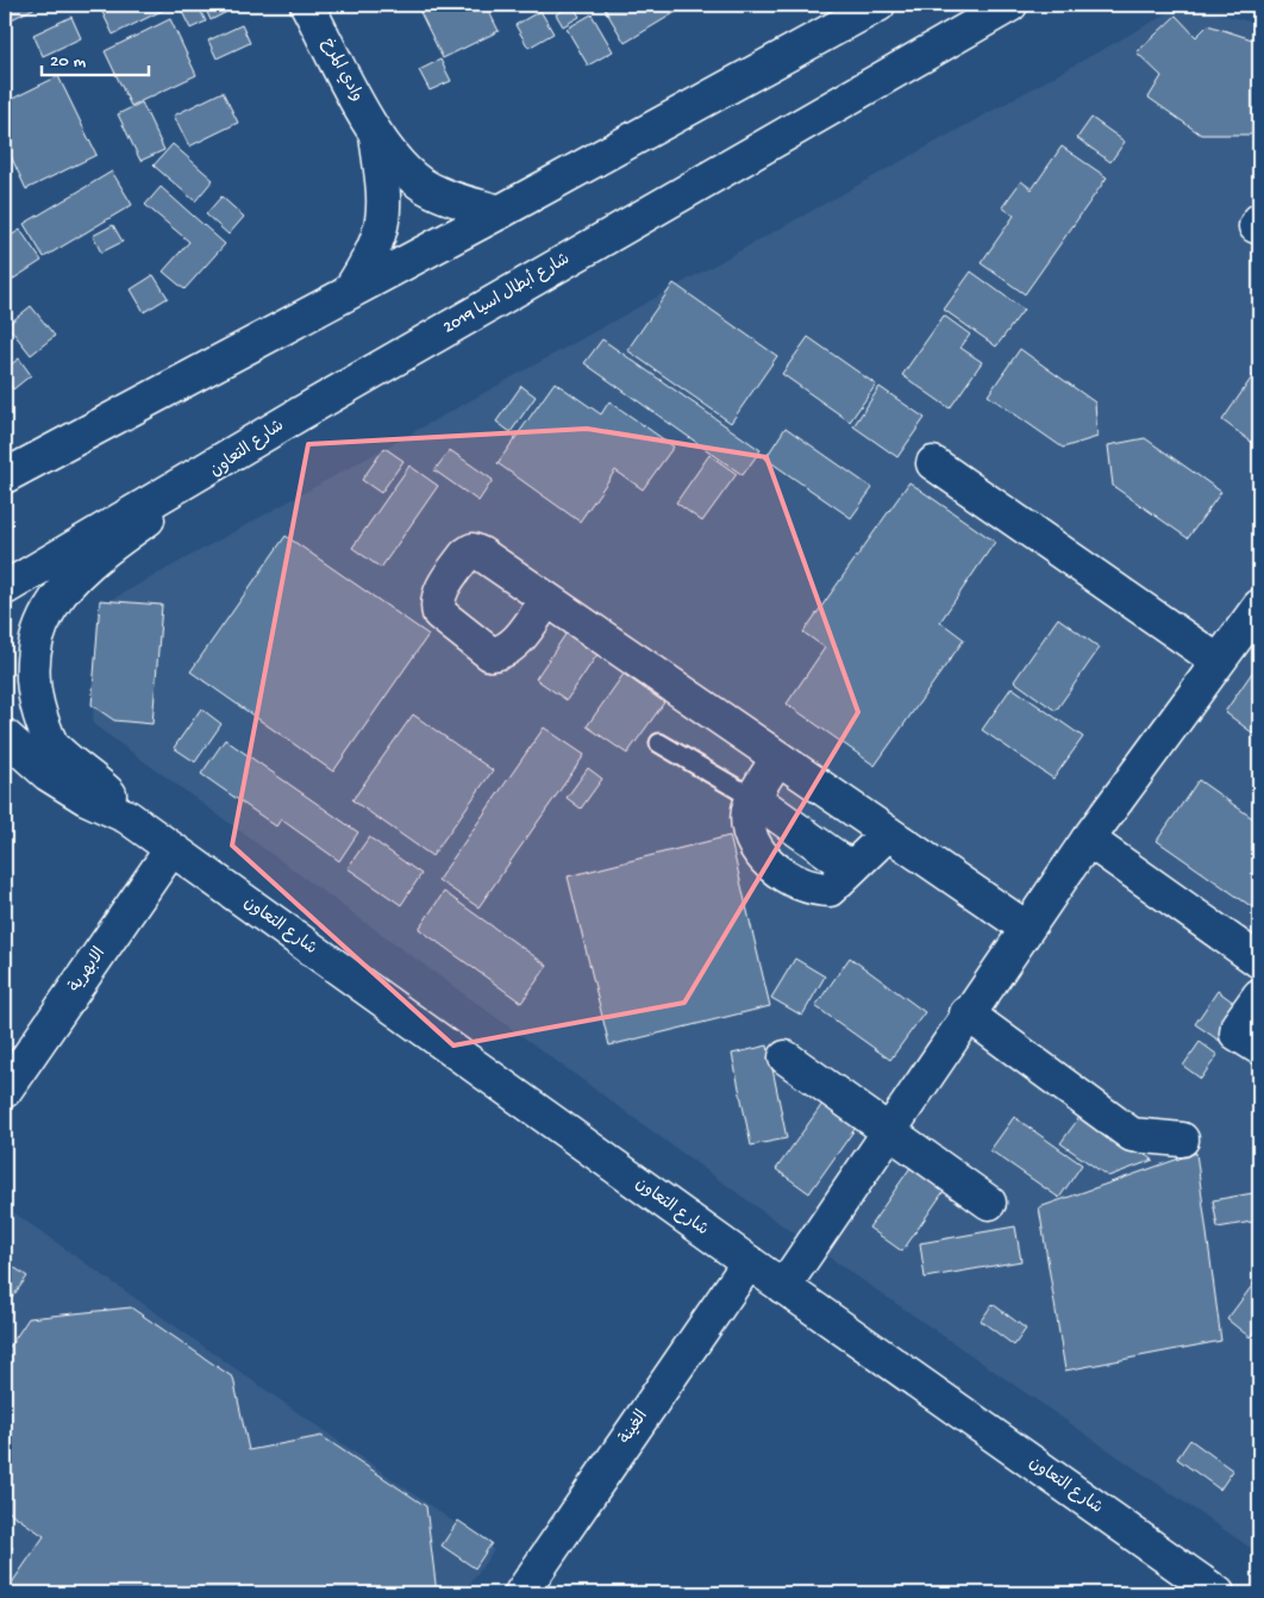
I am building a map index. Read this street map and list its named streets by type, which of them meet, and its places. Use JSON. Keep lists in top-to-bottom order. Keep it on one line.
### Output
{"streets":{"street":["وادي المرخ","شارع أبطال اسيا 2019","شارع التعاون","الابهرية","الغينة"]},"crossings":[["شارع أبطال اسيا 2019","شارع التعاون"],["شارع التعاون","الابهرية"],["شارع التعاون","الغينة"]],"scale_bar":"20 m"}
